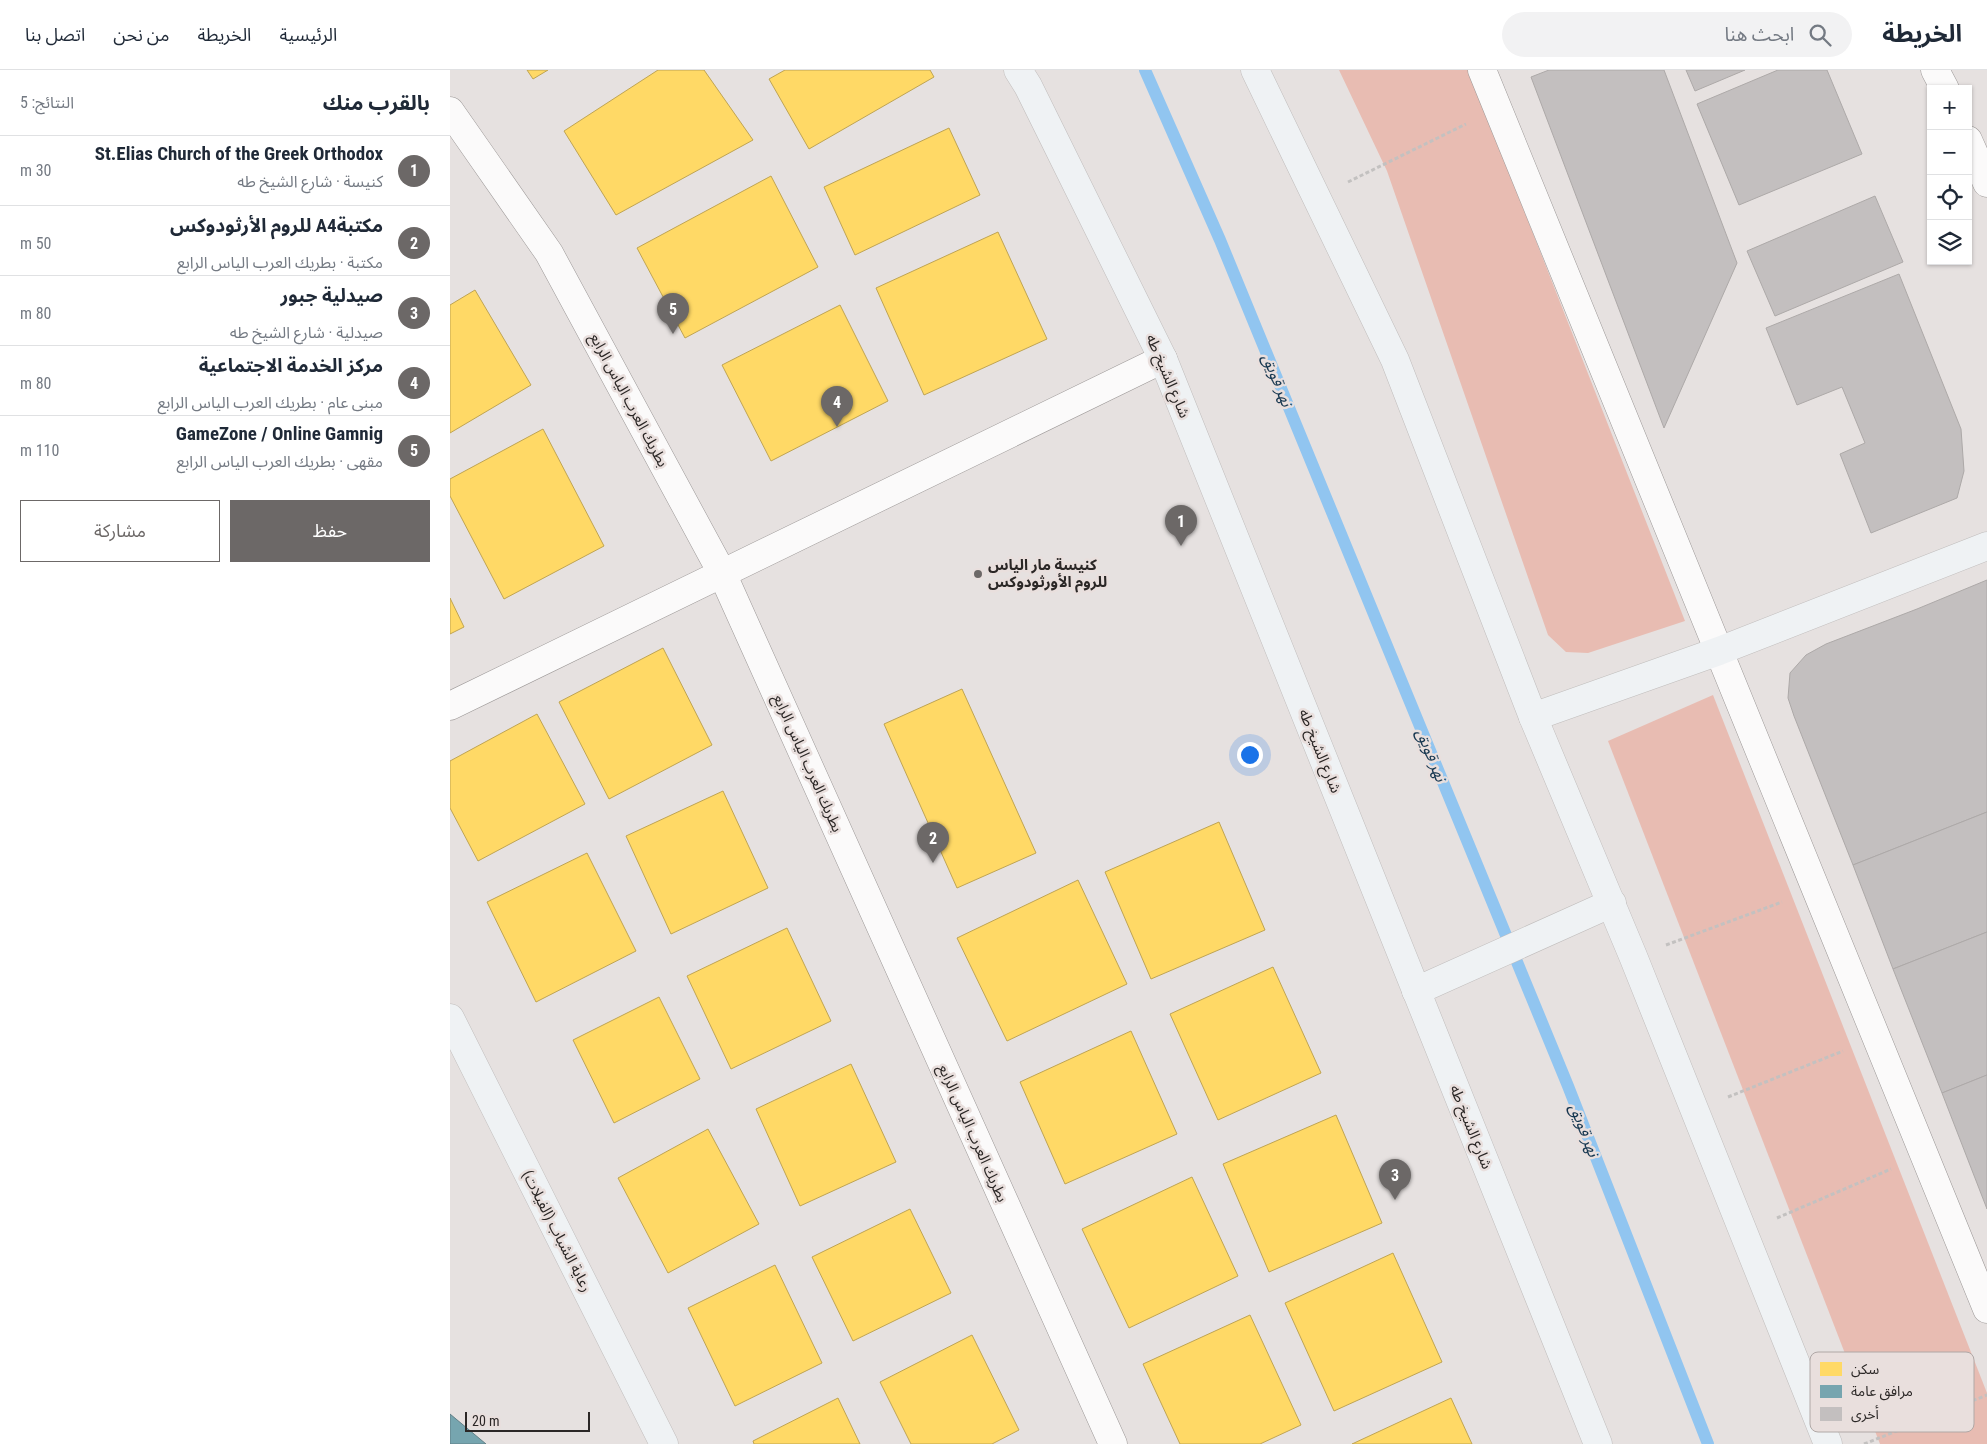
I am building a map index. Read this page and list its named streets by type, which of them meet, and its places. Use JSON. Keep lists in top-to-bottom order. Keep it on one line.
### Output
{"streets":{"main road":["شارع الشيخ طه","رعاية الشباب (الفيلات)"],"street":["بطريك العرب الياس الرابع"]},"water":["نهر قويق"],"places":["كنيسة مار الياس للروم الأورثودوكس"],"legend":["سكن","مرافق عامة","أخرى"],"scale_bar":"20 m","page":{"header":"الخريطة","search":"ابحث هنا","nav":["الرئيسية","الخريطة","من نحن","اتصل بنا"],"heading":["بالقرب منك","النتائج: 5"],"map_buttons":["+","−"],"list":[{"mark":"1","name":"St.Elias Church of the Greek Orthodox","note":"كنيسة · شارع الشيخ طه","value":"30 m"},{"mark":"2","name":"مكتبةA4 للروم الأرثودوكس","note":"مكتبة · بطريك العرب الياس الرابع","value":"50 m"},{"mark":"3","name":"صيدلية جبور","note":"صيدلية · شارع الشيخ طه","value":"80 m"},{"mark":"4","name":"مركز الخدمة الاجتماعية","note":"مبنى عام · بطريك العرب الياس الرابع","value":"80 m"},{"mark":"5","name":"GameZone / Online Gamnig","note":"مقهى · بطريك العرب الياس الرابع","value":"110 m"}],"pins":["5","4","1","2","3"],"buttons":["حفظ","مشاركة"],"scale":"20 m"}}
